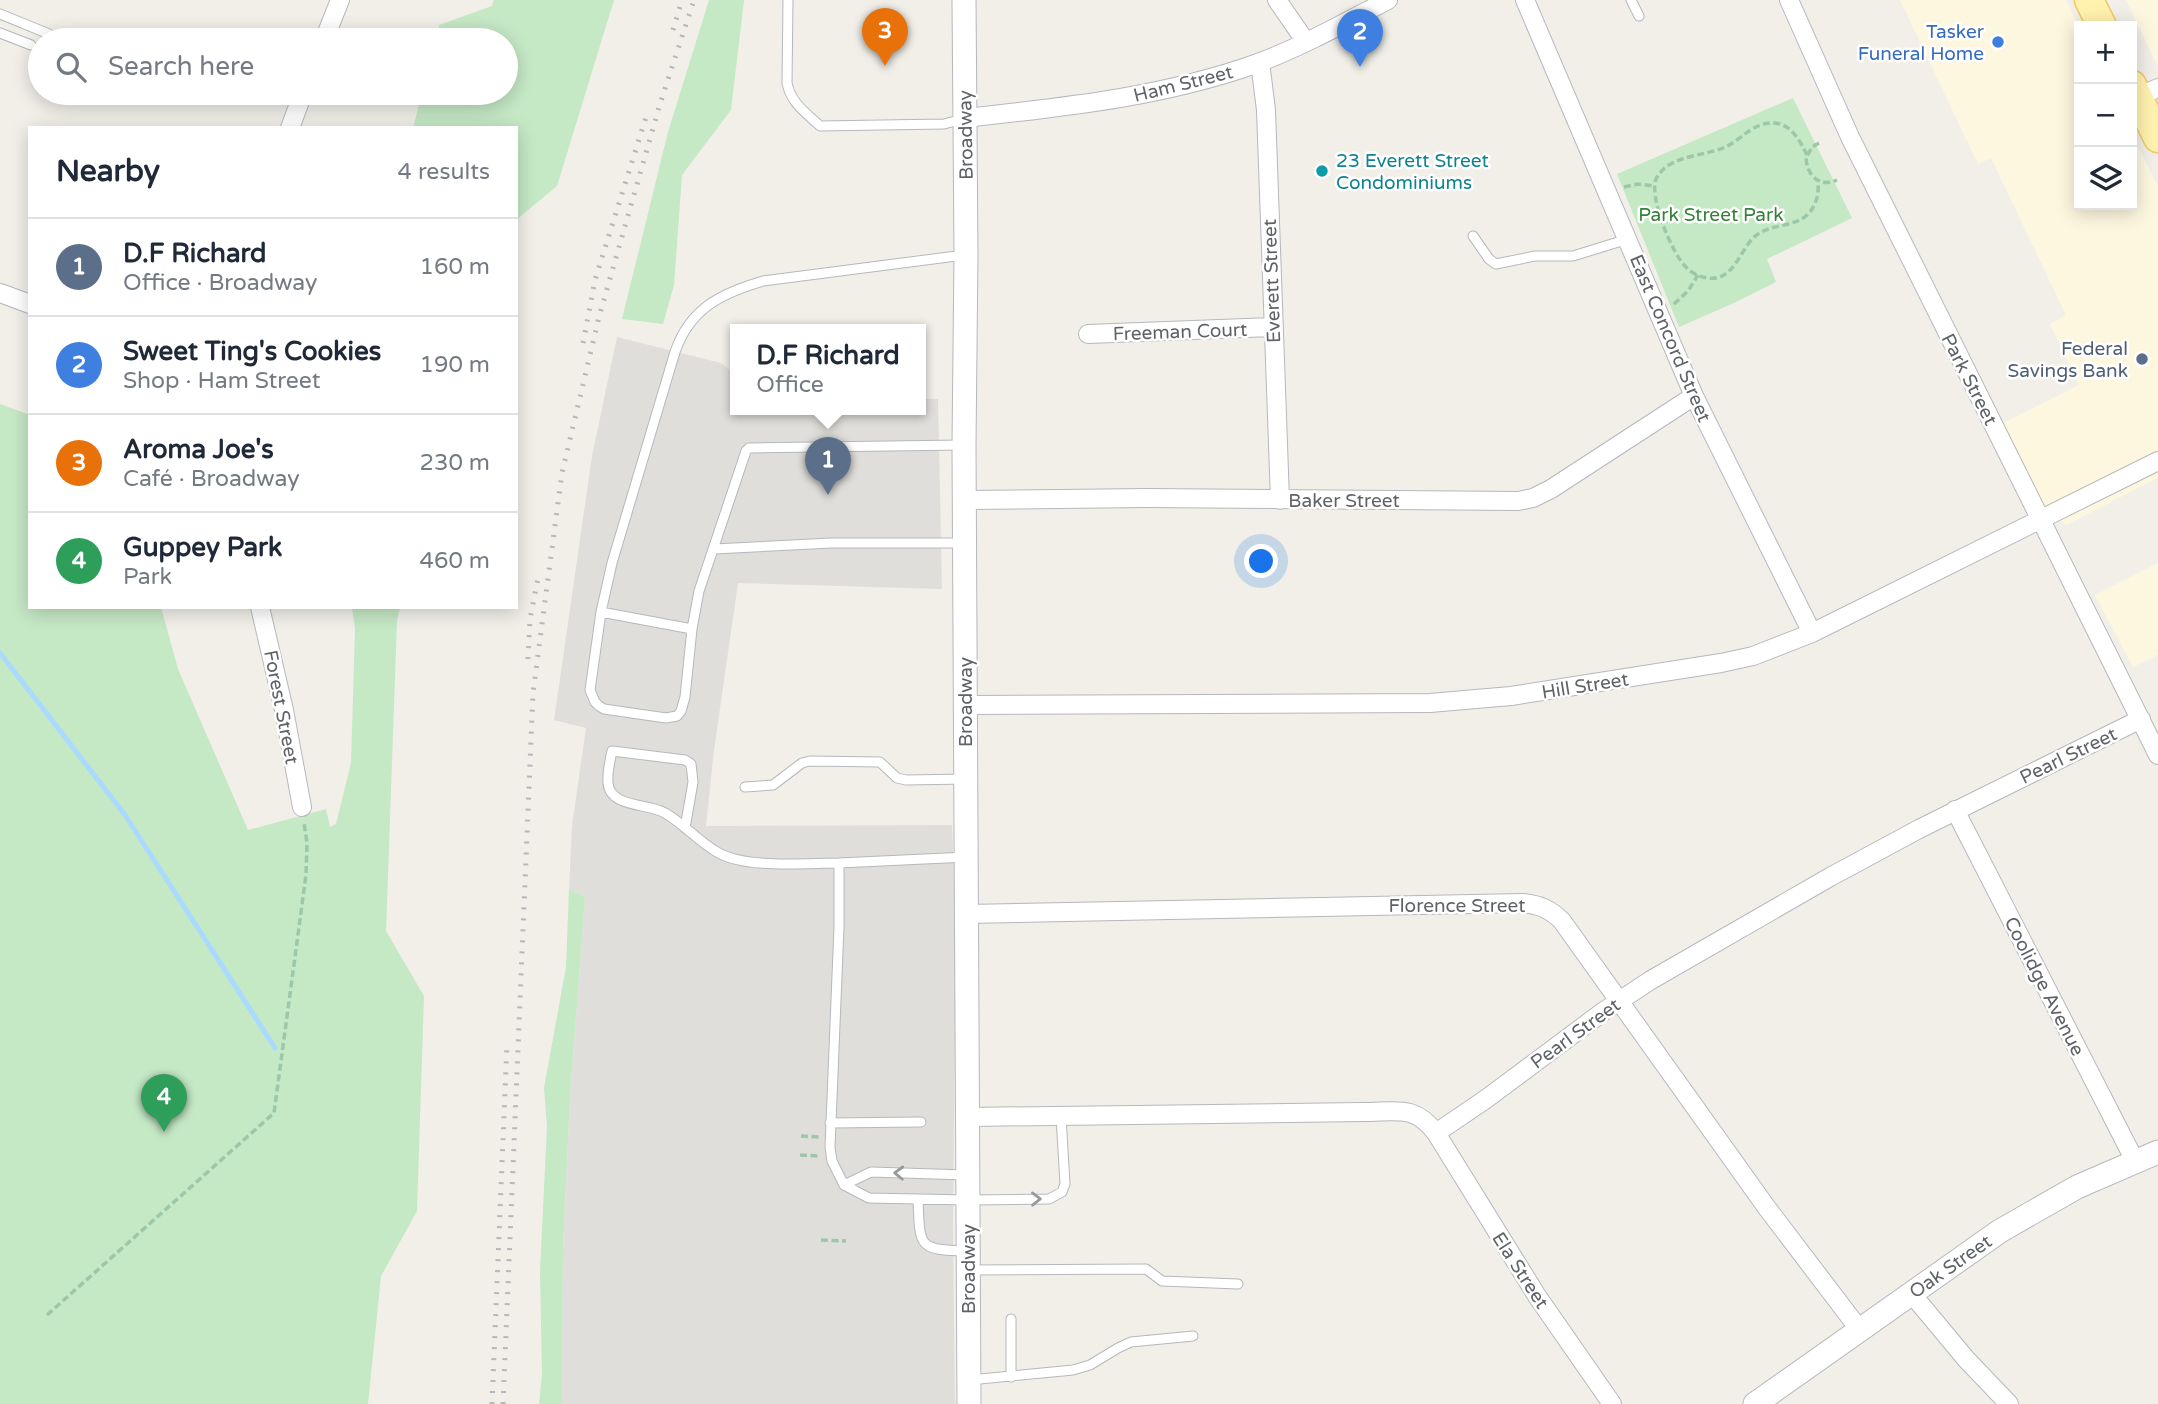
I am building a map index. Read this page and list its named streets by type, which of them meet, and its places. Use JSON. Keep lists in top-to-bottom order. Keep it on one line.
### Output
{"streets":{"street":["Ham Street","Broadway","Everett Street","Freeman Court","East Concord Street","Park Street","Baker Street","Hill Street","Forest Street","Pearl Street","Florence Street","Coolidge Avenue","Oak Street","Ela Street"]},"crossings":[["Ham Street","Broadway"],["Ham Street","Everett Street"],["Broadway","Baker Street"],["Broadway","Hill Street"],["Broadway","Florence Street"],["Everett Street","Freeman Court"],["Everett Street","Baker Street"],["East Concord Street","Baker Street"],["East Concord Street","Hill Street"],["Park Street","Hill Street"],["Park Street","Pearl Street"],["Pearl Street","Florence Street"],["Pearl Street","Coolidge Avenue"],["Pearl Street","Ela Street"],["Florence Street","Oak Street"],["Coolidge Avenue","Oak Street"]],"parks":["Park Street Park"],"places":["Tasker Funeral Home","23 Everett Street Condominiums","Federal Savings Bank"],"page":{"pins":["3","2","1","4"],"map_buttons":["+","−"],"search":"Search here","heading":["Nearby","4 results"],"list":[{"mark":"1","name":"D.F Richard","note":"Office · Broadway","value":"160 m"},{"mark":"2","name":"Sweet Ting's Cookies","note":"Shop · Ham Street","value":"190 m"},{"mark":"3","name":"Aroma Joe's","note":"Café · Broadway","value":"230 m"},{"mark":"4","name":"Guppey Park","note":"Park","value":"460 m"}],"popup":["D.F Richard","Office"]}}
